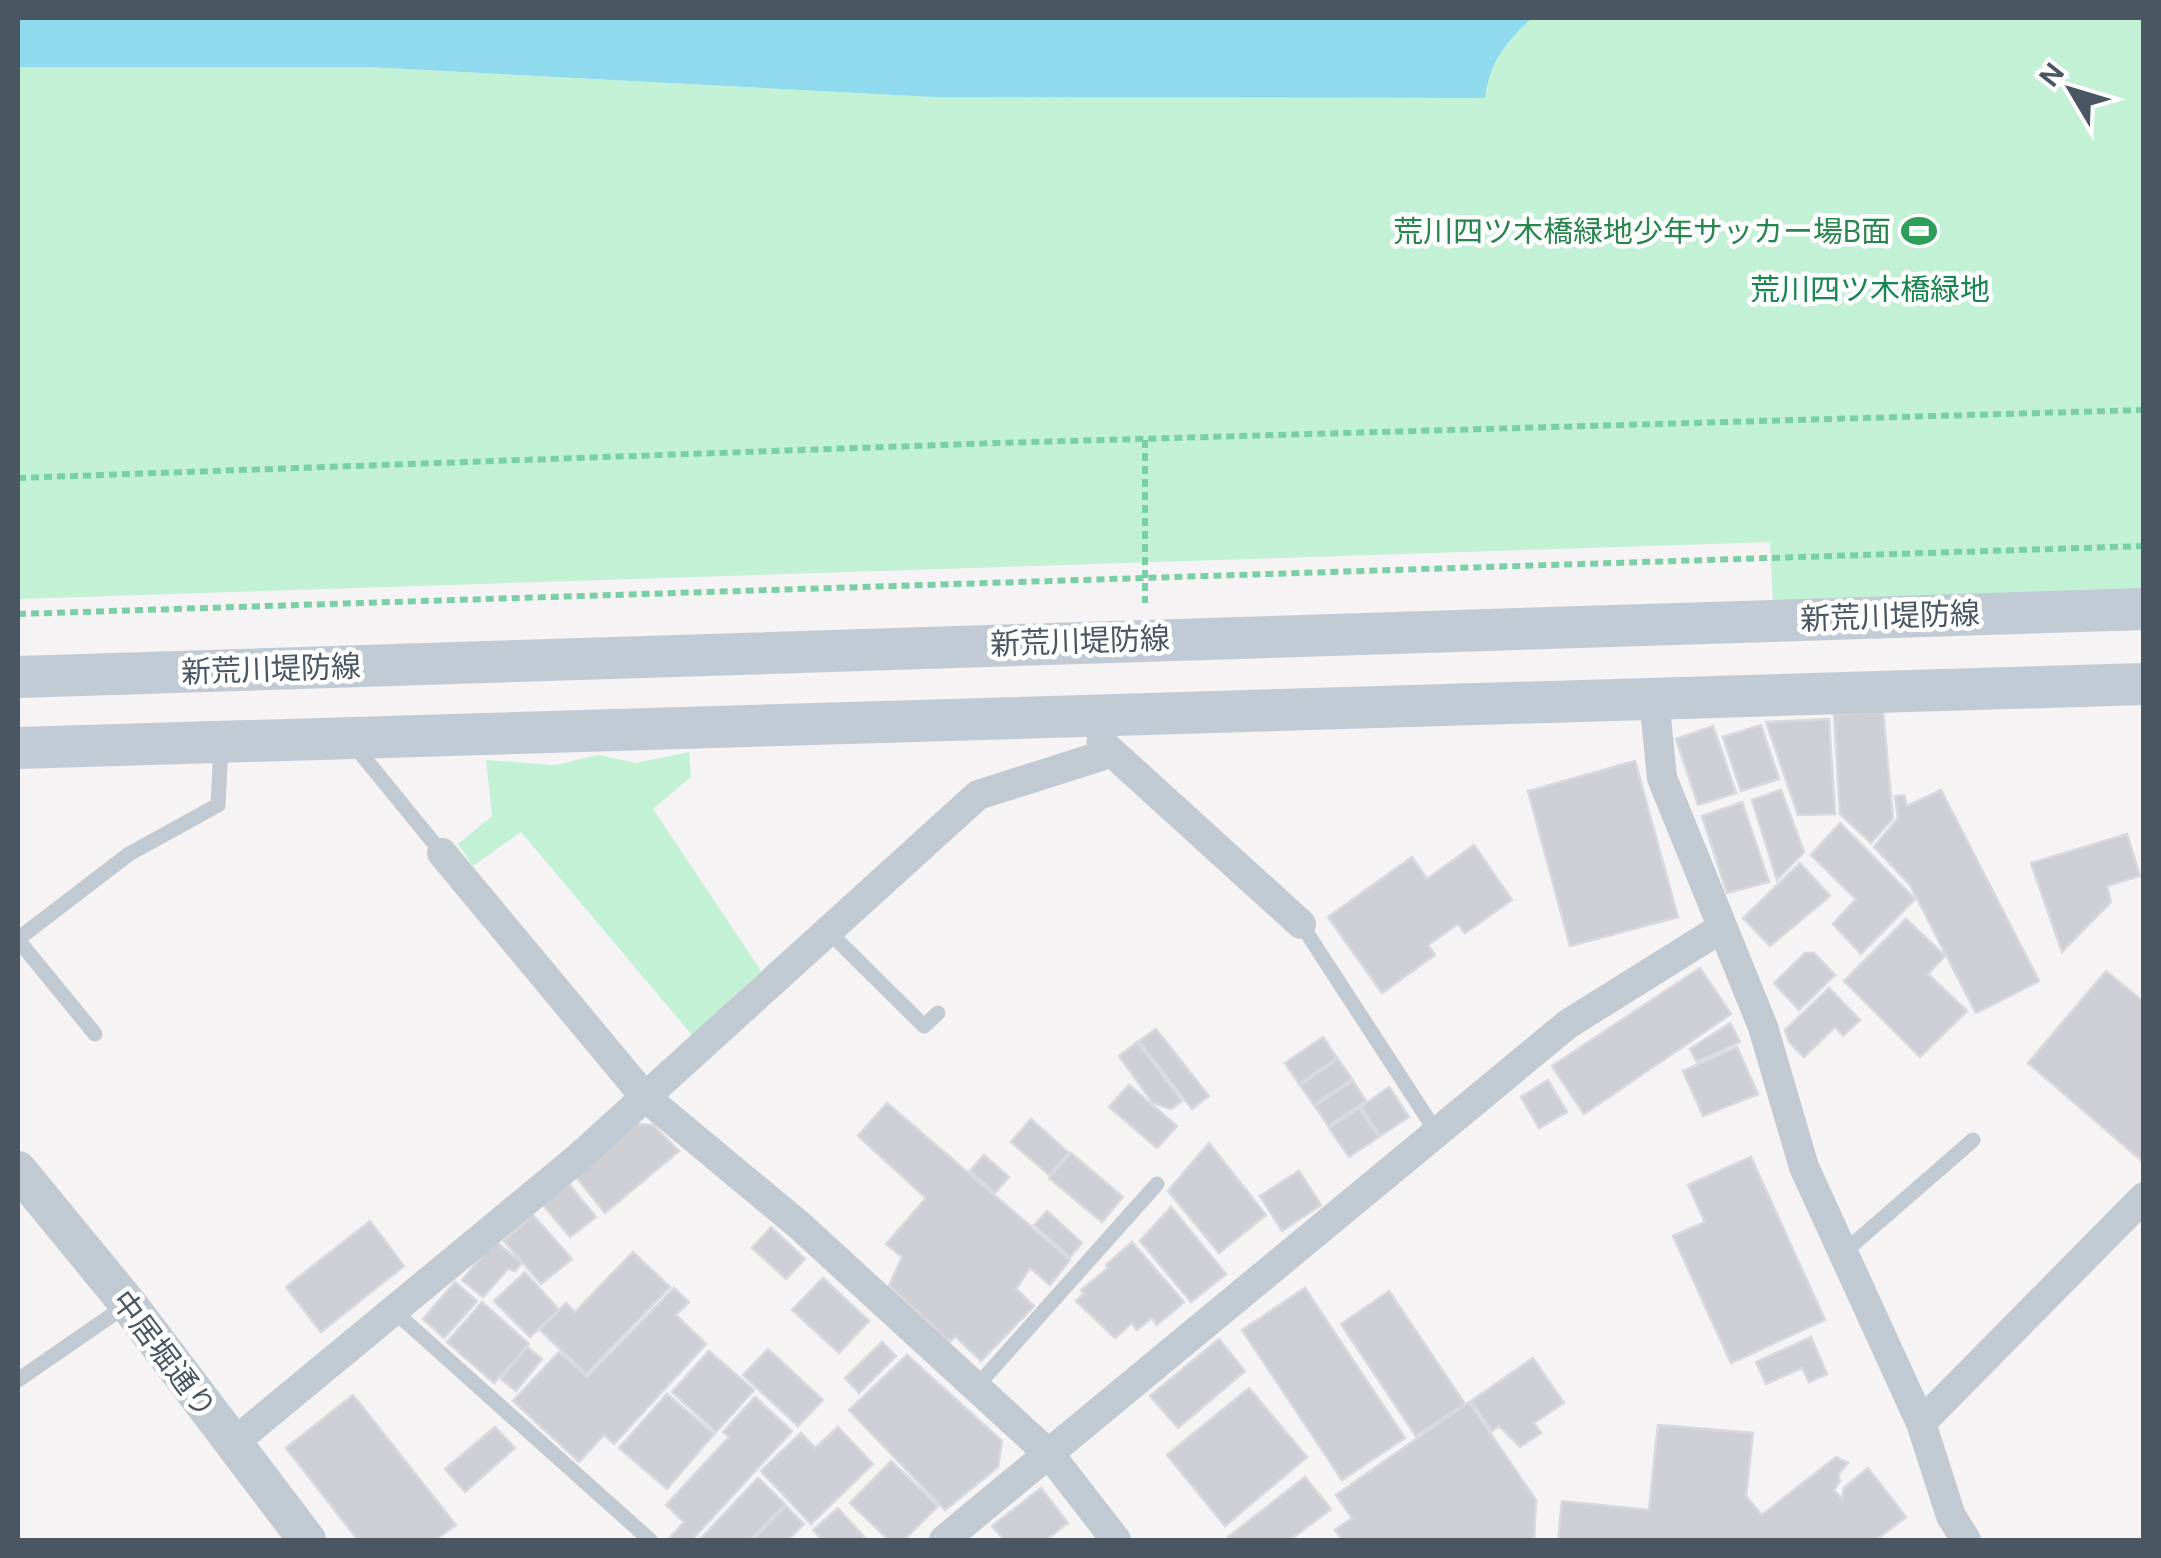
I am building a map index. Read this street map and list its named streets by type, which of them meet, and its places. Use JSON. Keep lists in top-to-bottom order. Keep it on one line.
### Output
{"streets":{"main road":["新荒川堤防線"],"street":["中居堀通り"]},"parks":["荒川四ツ木橋緑地"],"places":{"sports":["荒川四ツ木橋緑地少年サッカー場B面"]},"north":"top left"}
